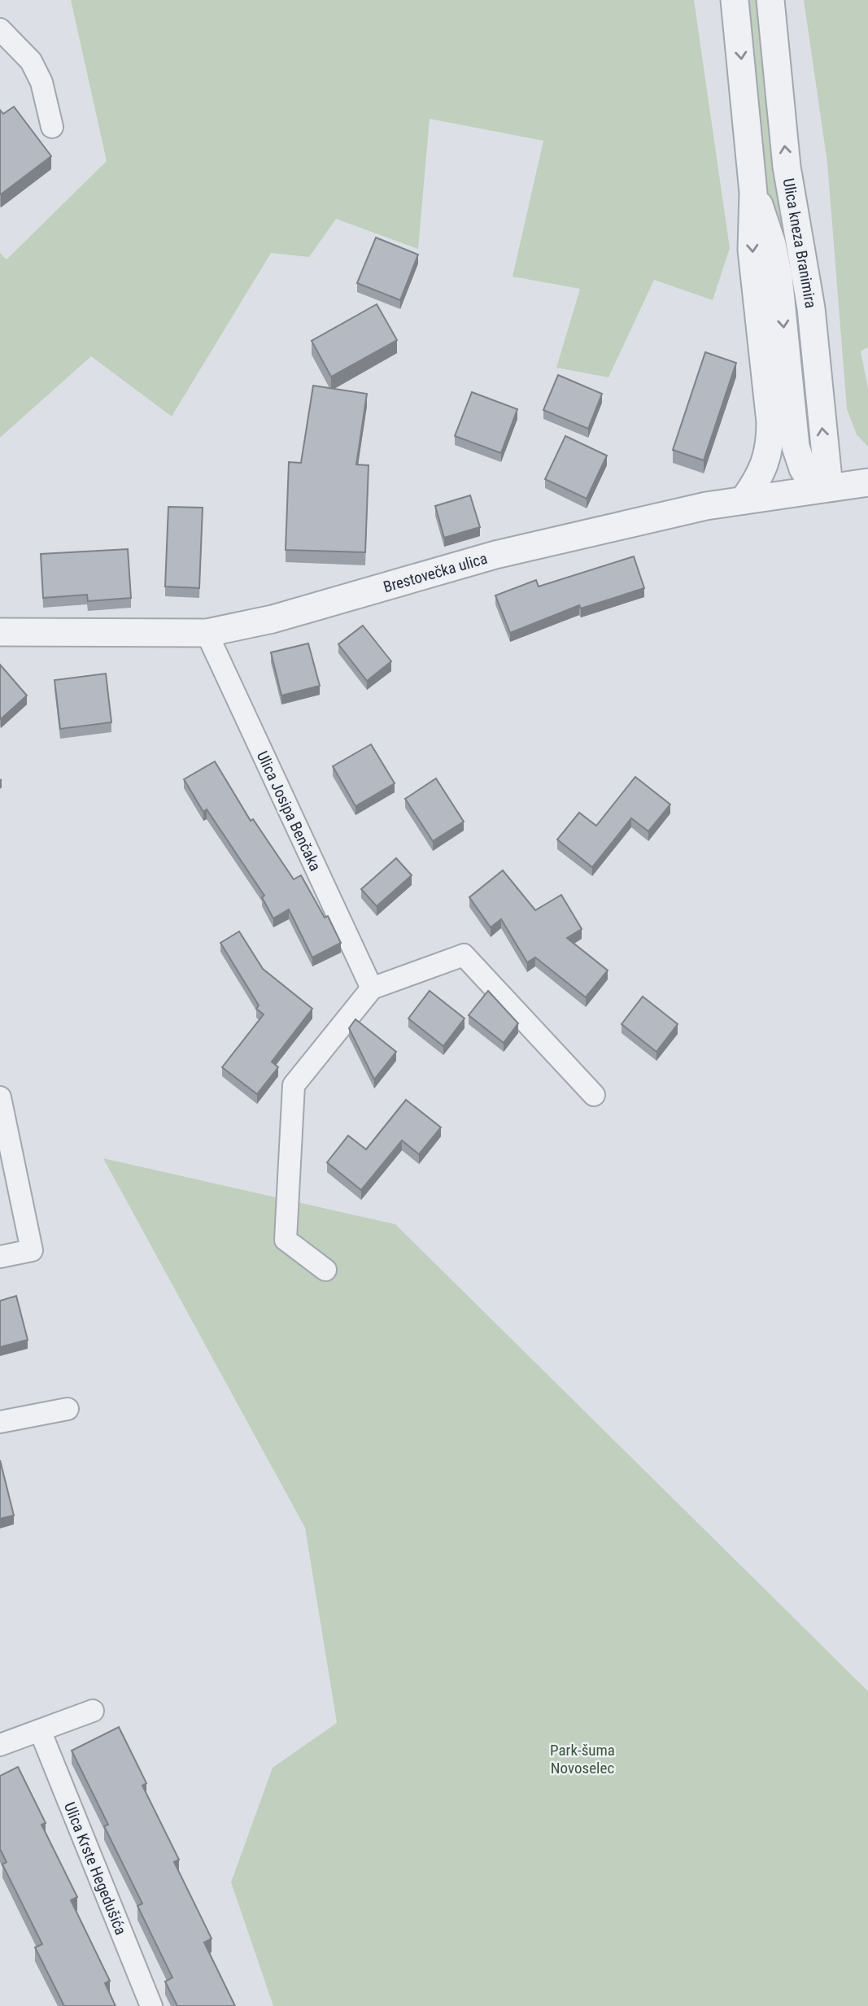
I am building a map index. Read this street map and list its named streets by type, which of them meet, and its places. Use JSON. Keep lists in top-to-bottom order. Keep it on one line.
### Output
{"streets":{"street":["Ulica kneza Branimira","Brestovečka ulica","Ulica Josipa Benčaka","Ulica Krste Hegedušića"]},"crossings":[["Ulica kneza Branimira","Brestovečka ulica"],["Brestovečka ulica","Ulica Josipa Benčaka"]],"parks":["Park-šuma Novoselec"]}
